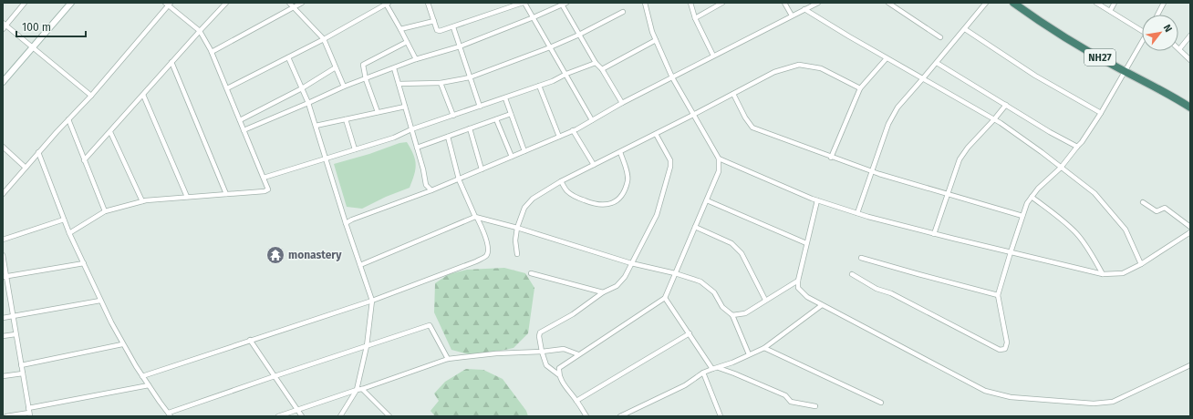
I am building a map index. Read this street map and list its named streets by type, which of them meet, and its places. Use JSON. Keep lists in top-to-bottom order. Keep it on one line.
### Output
{"streets":{"highway":["NH27"]},"places":{"temple":["monastery"]},"scale_bar":"100 m","north":"top right"}
